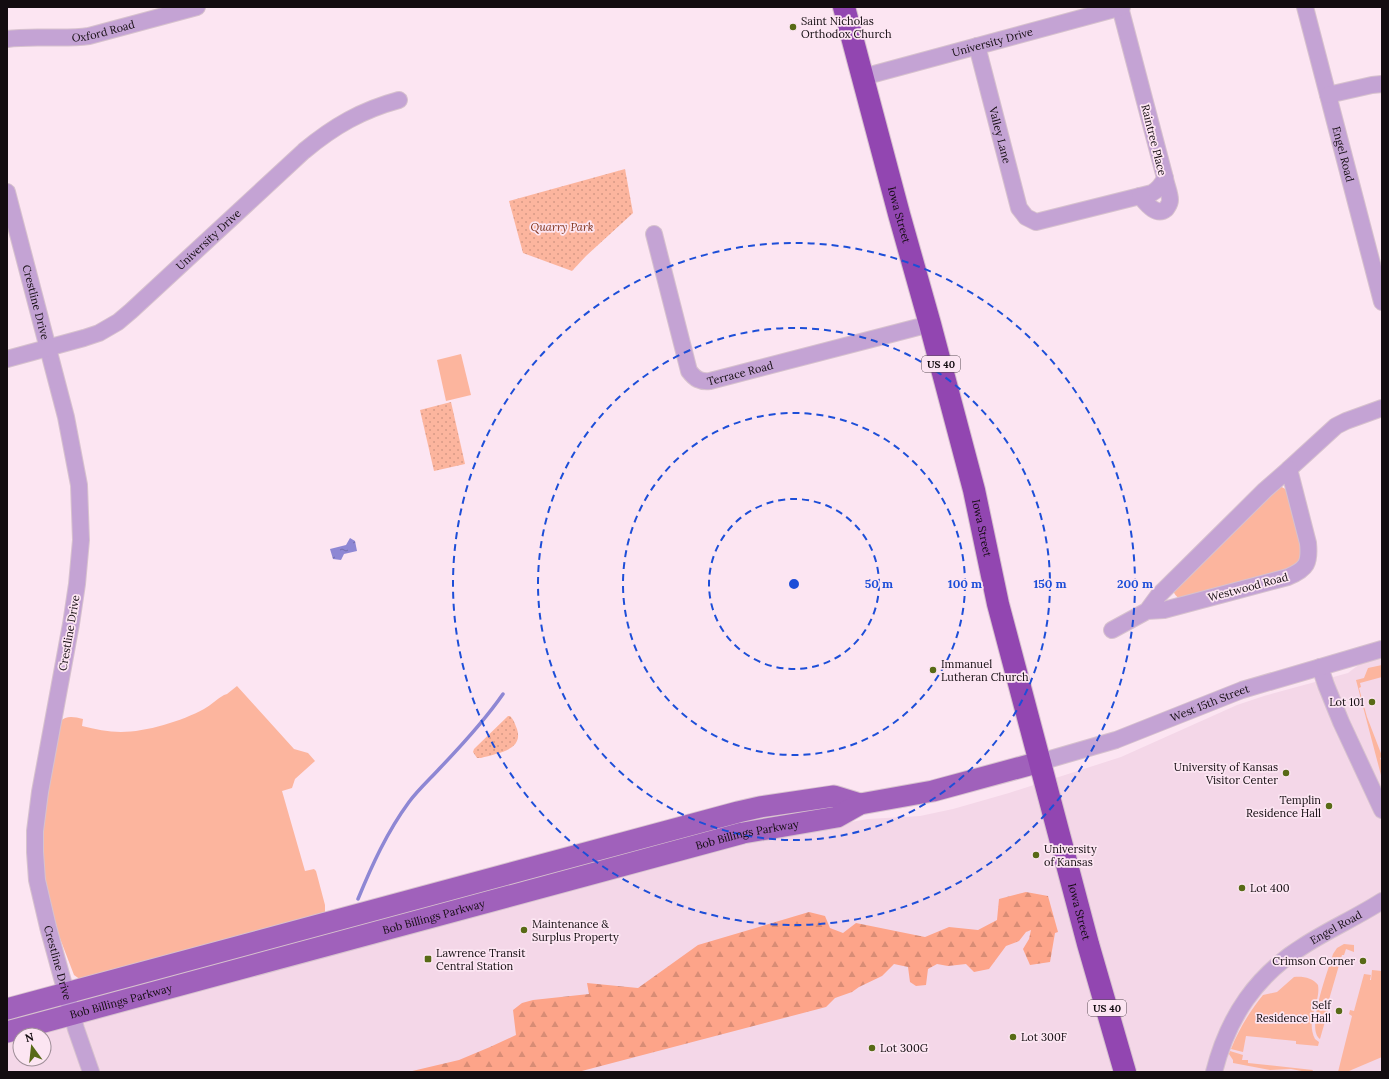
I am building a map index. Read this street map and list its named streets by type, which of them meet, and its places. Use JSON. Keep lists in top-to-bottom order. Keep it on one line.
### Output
{"streets":{"highway":["Iowa Street","US 40"],"main road":["Bob Billings Parkway"],"street":["Oxford Road","University Drive","Valley Lane","Raintree Place","Engel Road","Crestline Drive","Terrace Road","Westwood Road","West 15th Street"]},"crossings":[["University Drive","Valley Lane"],["University Drive","Raintree Place"],["University Drive","Iowa Street"],["University Drive","Crestline Drive"],["Valley Lane","Raintree Place"],["Iowa Street","Terrace Road"],["Iowa Street","West 15th Street"],["Iowa Street","Bob Billings Parkway"],["Crestline Drive","Bob Billings Parkway"],["West 15th Street","Bob Billings Parkway"]],"parks":["Quarry Park"],"places":{"other":["Saint Nicholas Orthodox Church","Immanuel Lutheran Church","Lot 101","University of Kansas Visitor Center","Templin Residence Hall","University of Kansas","Lot 400","Maintenance & Surplus Property","Crimson Corner","Self Residence Hall","Lot 300F","Lot 300G"],"transit":["Lawrence Transit Central Station"]},"north":"top","rings":["50 m","100 m","150 m","200 m"]}
